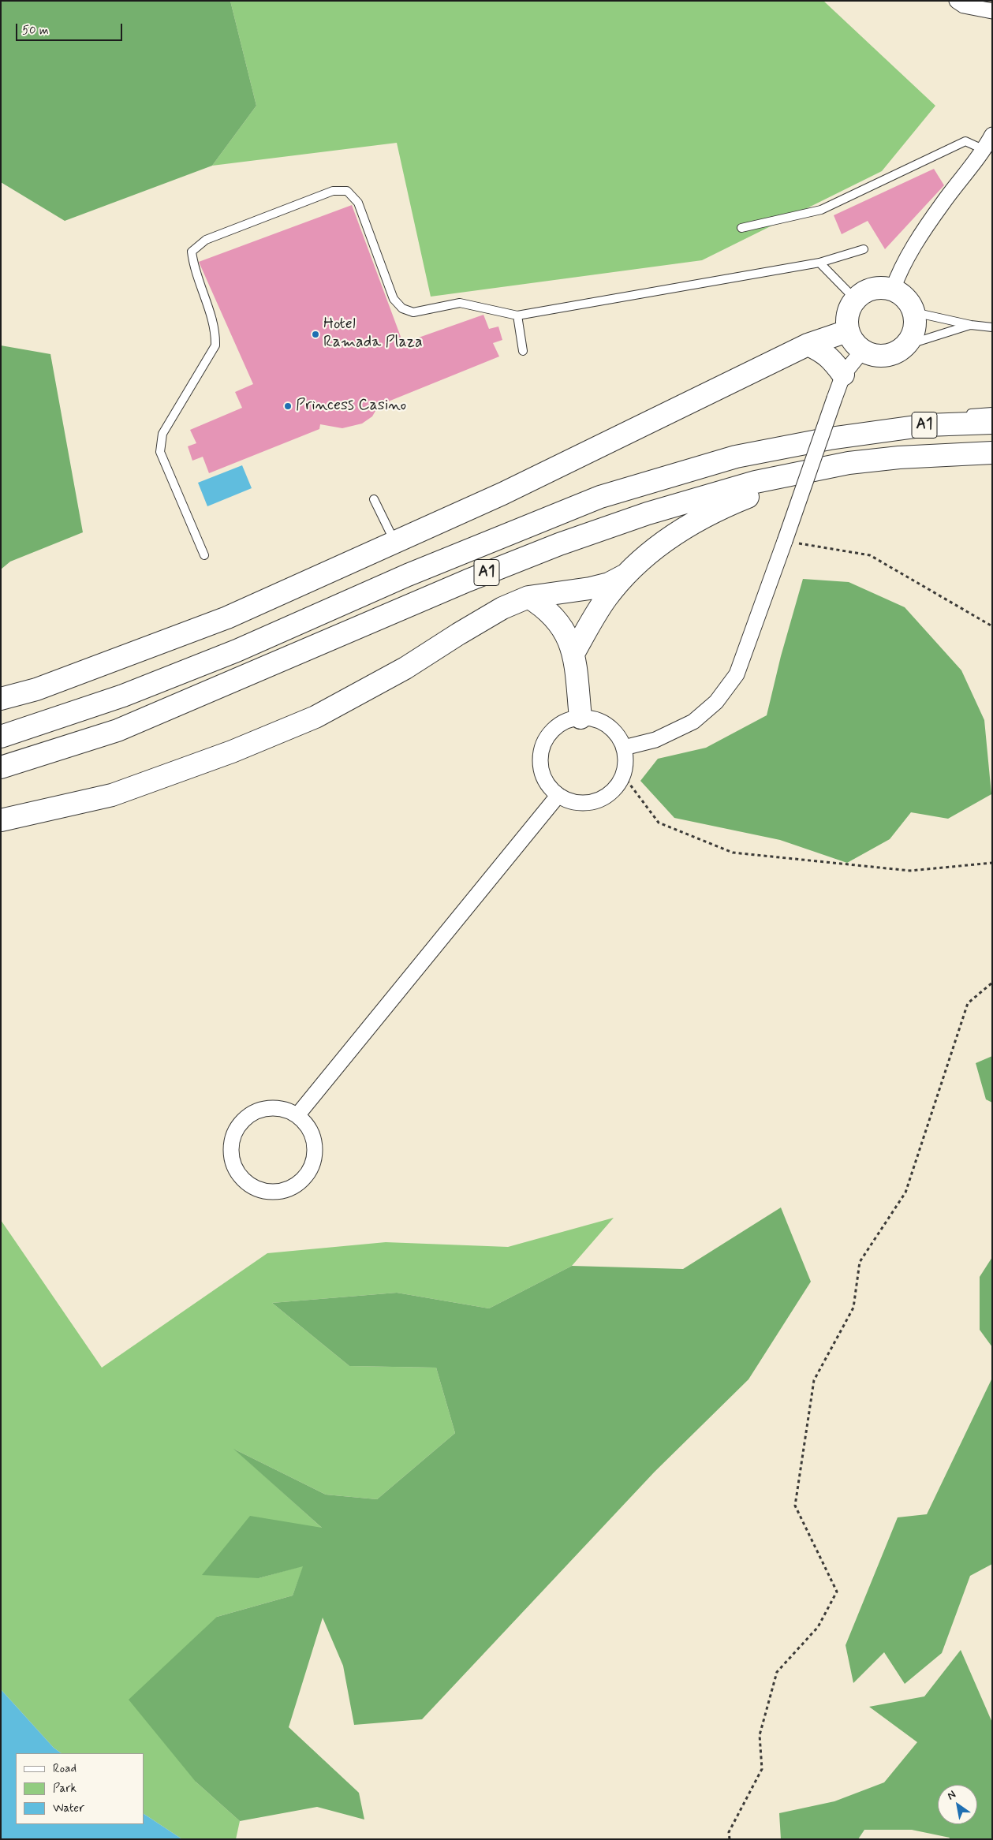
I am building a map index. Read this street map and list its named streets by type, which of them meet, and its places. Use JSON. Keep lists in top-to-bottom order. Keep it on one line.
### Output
{"streets":{"main road":["A1"]},"places":["Hotel Ramada Plaza","Princess Casino"],"legend":["Road","Park","Water"],"scale_bar":"50 m","north":"top left"}
